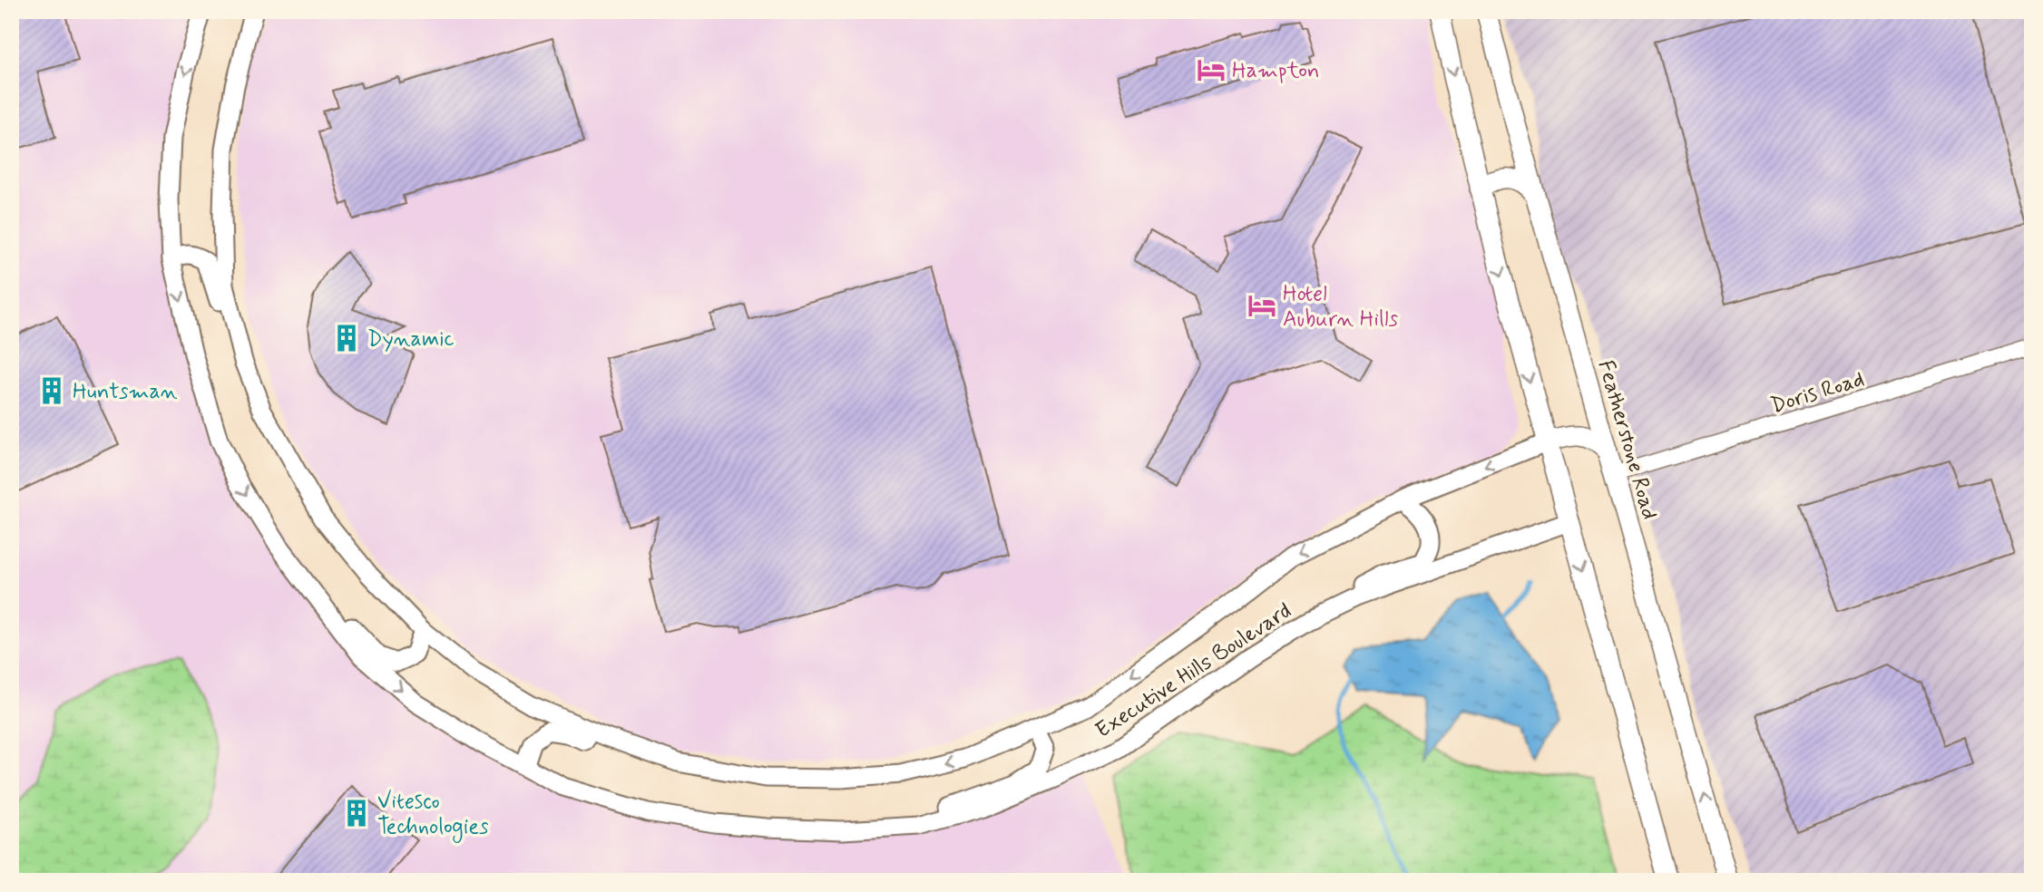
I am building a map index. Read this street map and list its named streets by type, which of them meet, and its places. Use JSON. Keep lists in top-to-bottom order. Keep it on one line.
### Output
{"streets":{"main road":["Featherstone Road"],"street":["Doris Road","Executive Hills Boulevard"]},"crossings":[["Doris Road","Featherstone Road"]],"places":{"hotel":["Hampton","Hotel Auburn Hills"],"building":["Dynamic","Huntsman","Vitesco Technologies"]}}
